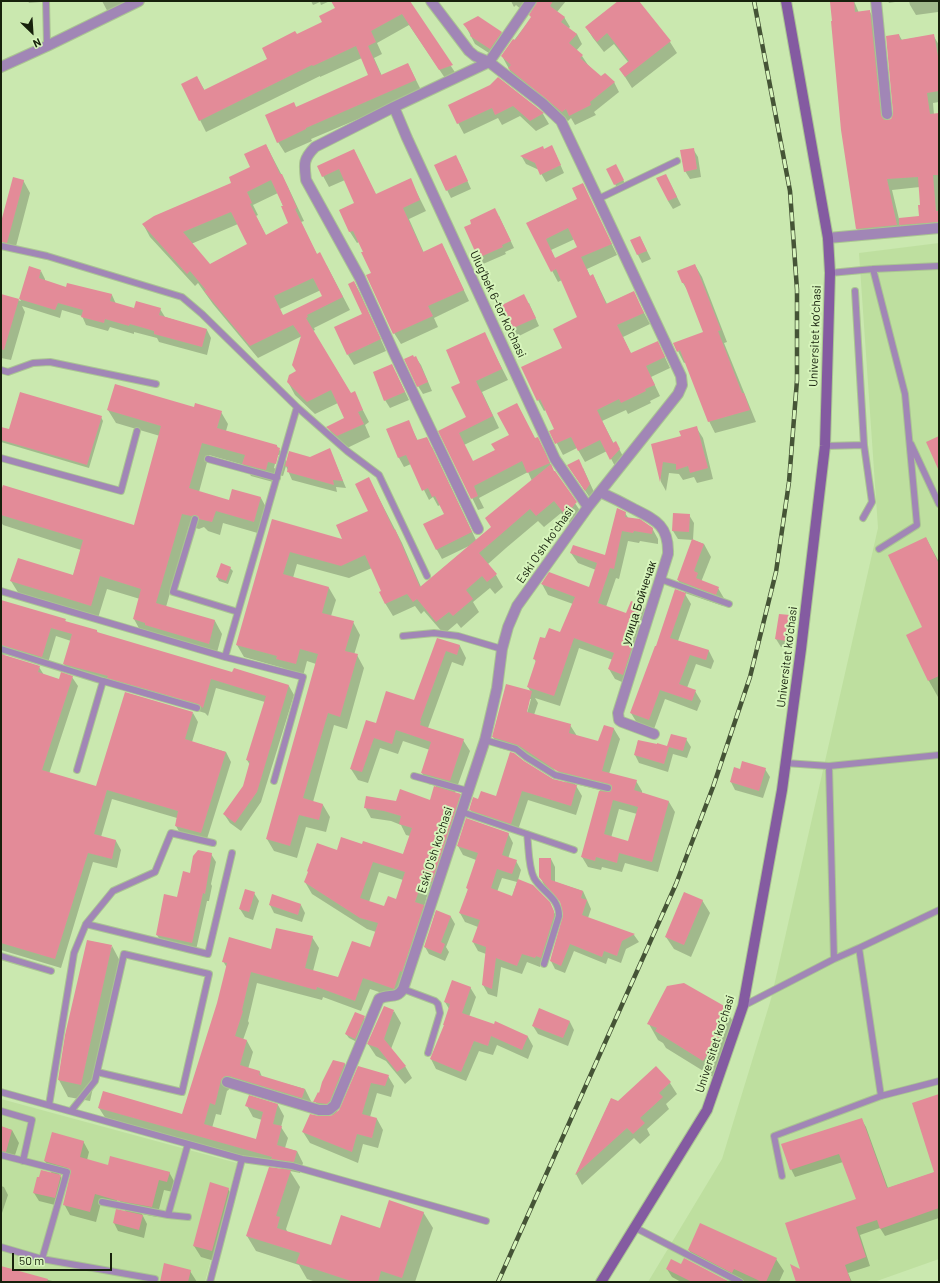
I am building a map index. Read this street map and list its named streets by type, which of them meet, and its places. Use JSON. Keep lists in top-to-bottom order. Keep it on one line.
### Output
{"streets":{"main road":["Universitet kо‘chasi"],"street":["Ulug‘bek 6-tor koʻchasi","Eski Oʻsh koʻchasi","улица Бойчечак"]},"crossings":[["Ulug‘bek 6-tor koʻchasi","Eski Oʻsh koʻchasi"],["Eski Oʻsh koʻchasi","улица Бойчечак"]],"scale_bar":"50 m","north":"bottom right"}
